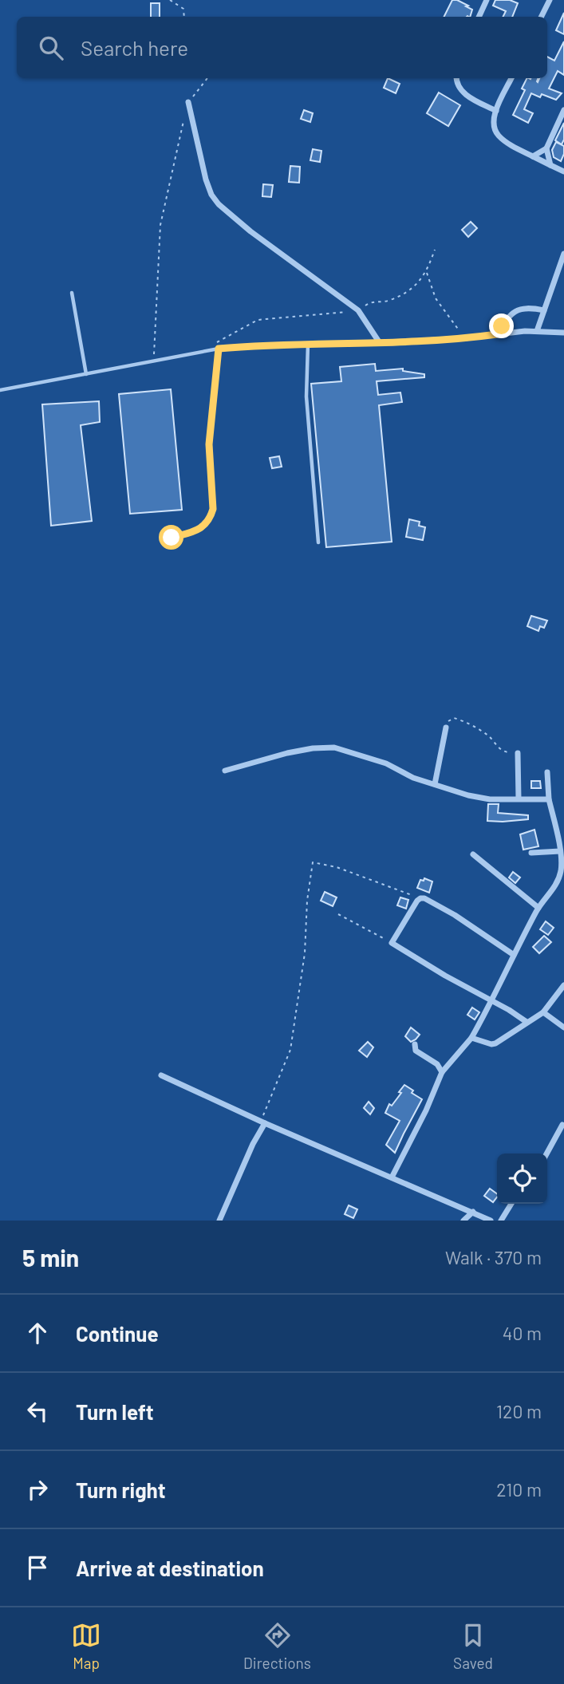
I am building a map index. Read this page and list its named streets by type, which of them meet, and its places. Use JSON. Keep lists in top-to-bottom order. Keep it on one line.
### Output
{"page":{"search":"Search here","heading":["5 min","Walk · 370 m"],"list":[["Continue","40 m"],["Turn left","120 m"],["Turn right","210 m"],"Arrive at destination"],"nav":["Map","Directions","Saved"]}}
